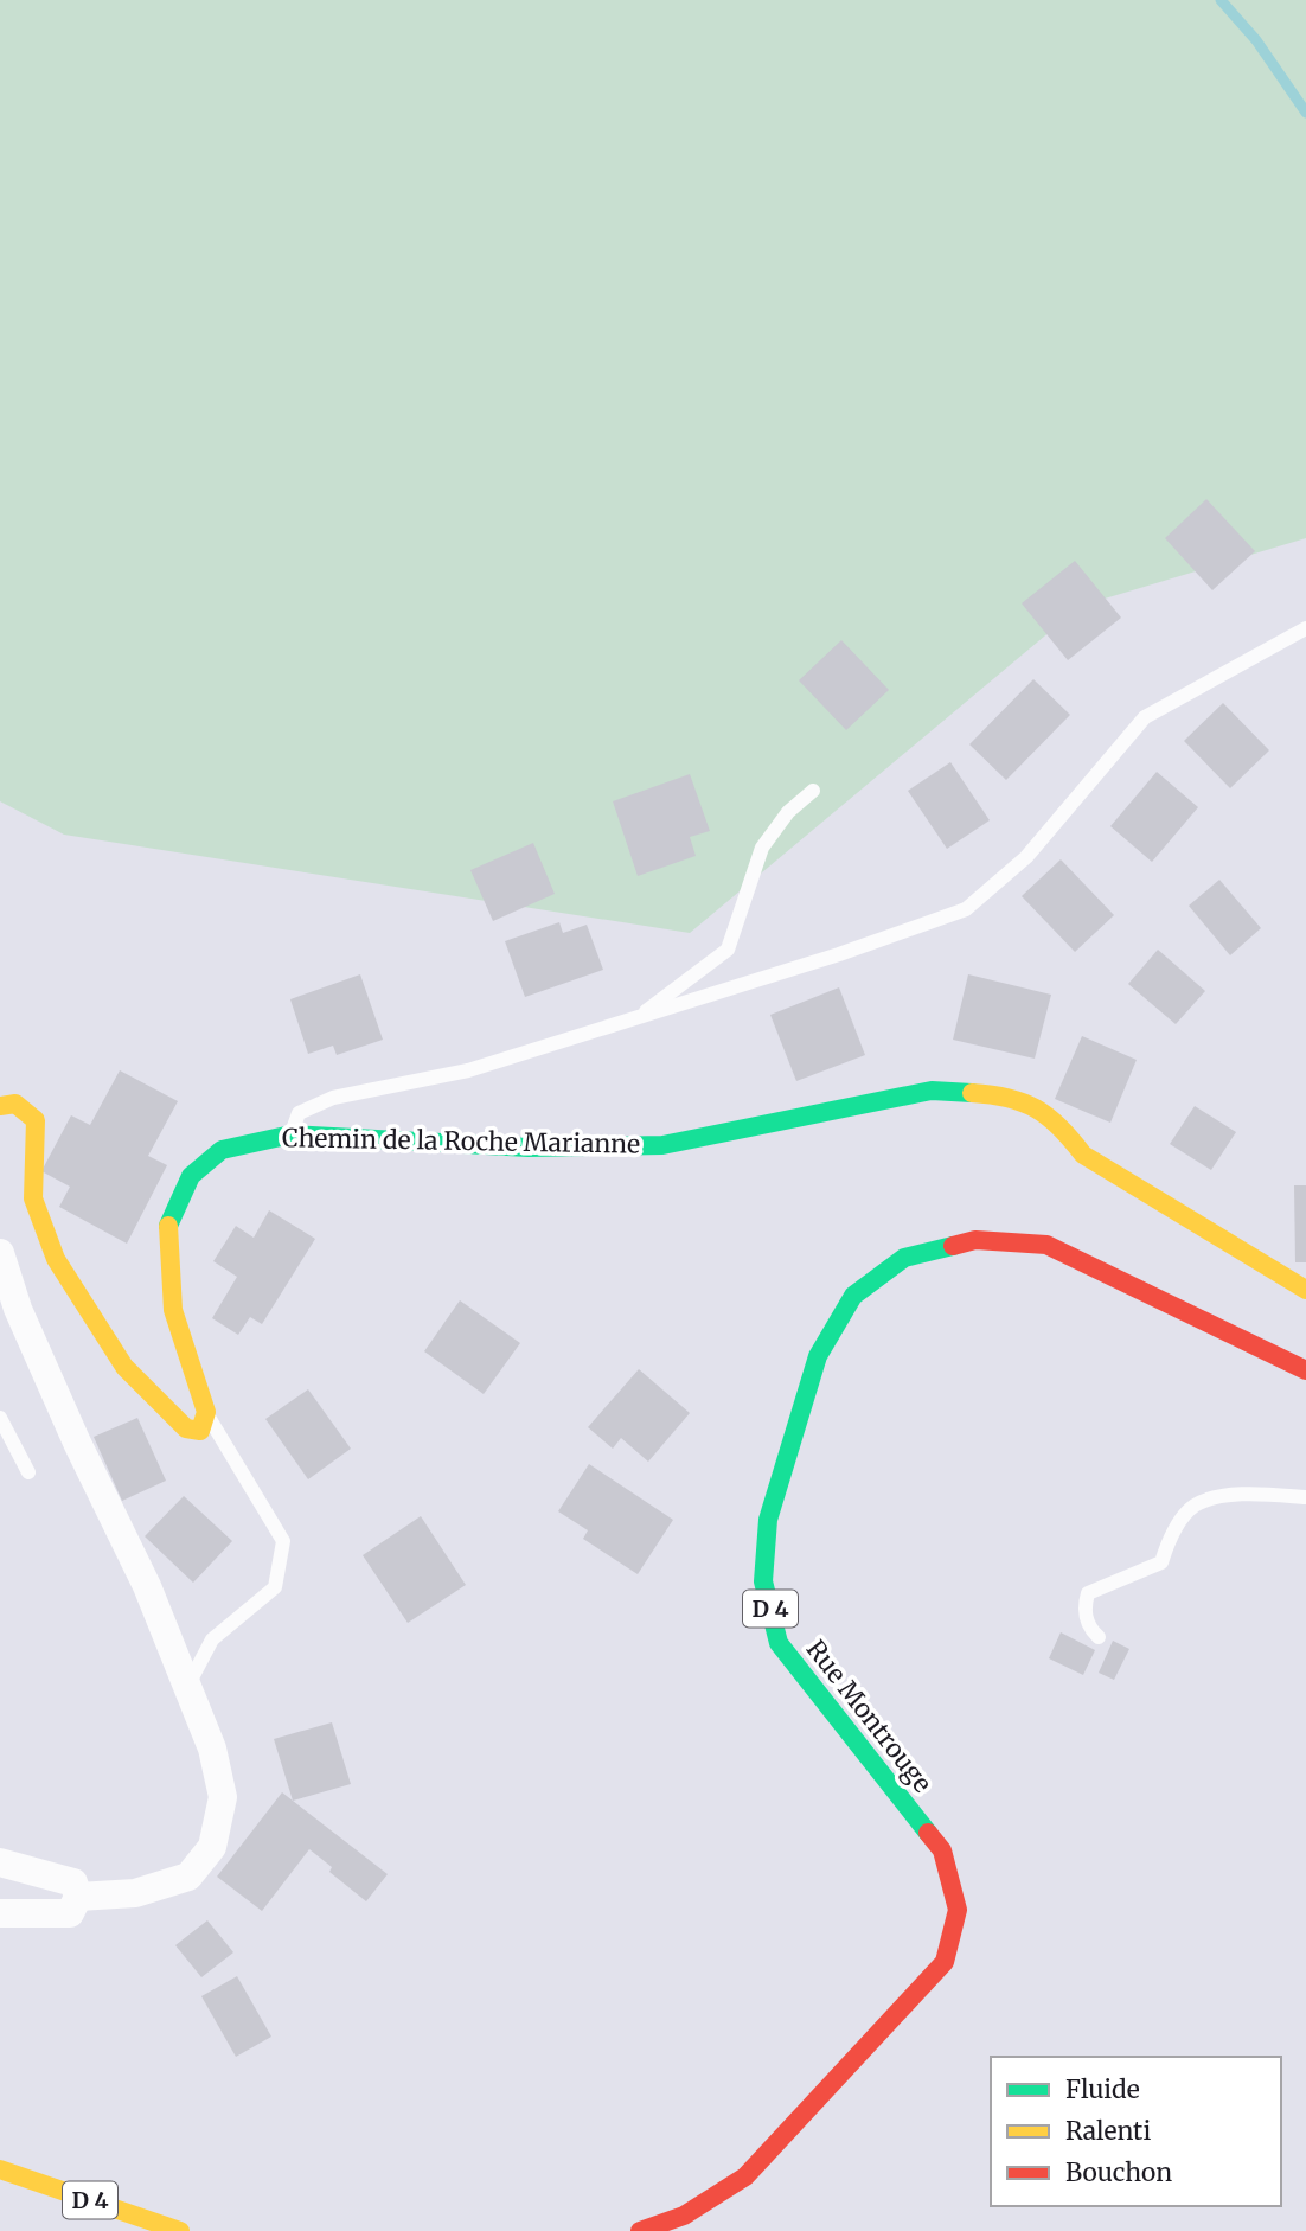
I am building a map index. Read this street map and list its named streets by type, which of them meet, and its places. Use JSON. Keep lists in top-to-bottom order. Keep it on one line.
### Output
{"streets":{"street":["Chemin de la Roche Marianne","D 4","Rue Montrouge"]},"legend":["Fluide","Ralenti","Bouchon"]}
